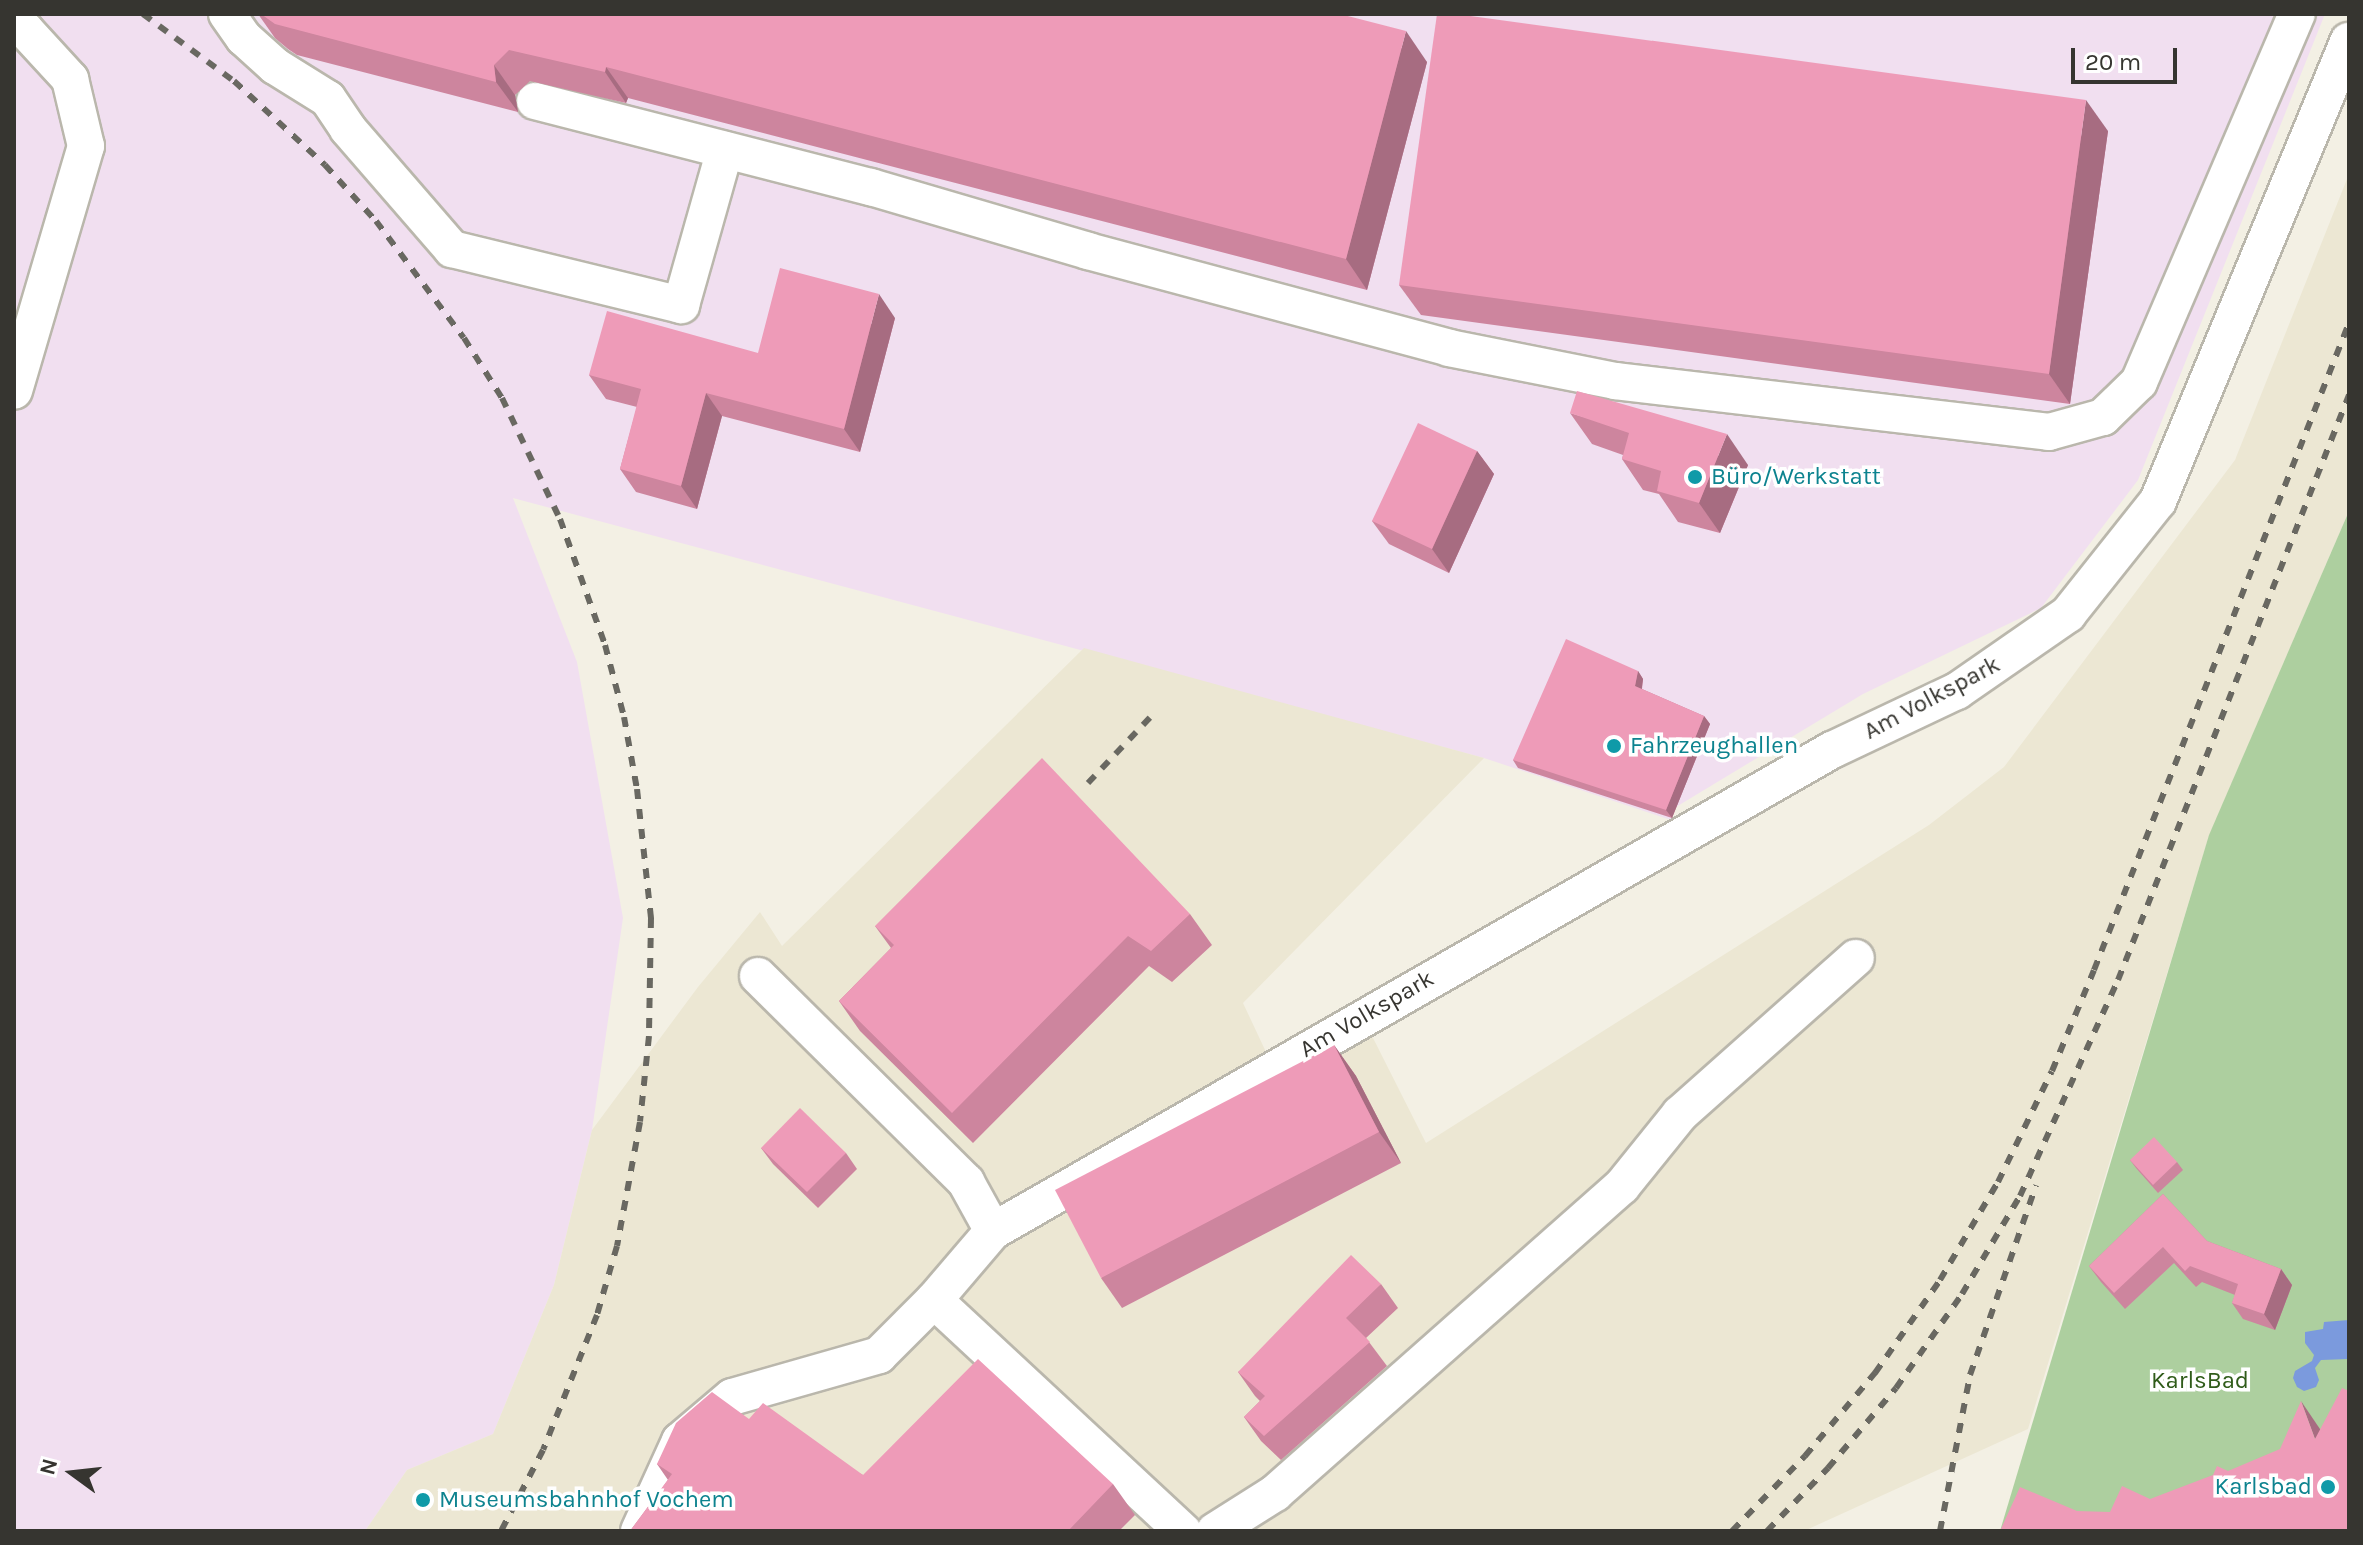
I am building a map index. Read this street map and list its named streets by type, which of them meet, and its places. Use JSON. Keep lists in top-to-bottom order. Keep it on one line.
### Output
{"streets":{"lane":["Am Volkspark"]},"parks":["KarlsBad"],"places":["Büro/Werkstatt","Fahrzeughallen","Karlsbad","Museumsbahnhof Vochem"],"scale_bar":"20 m","north":"left"}
